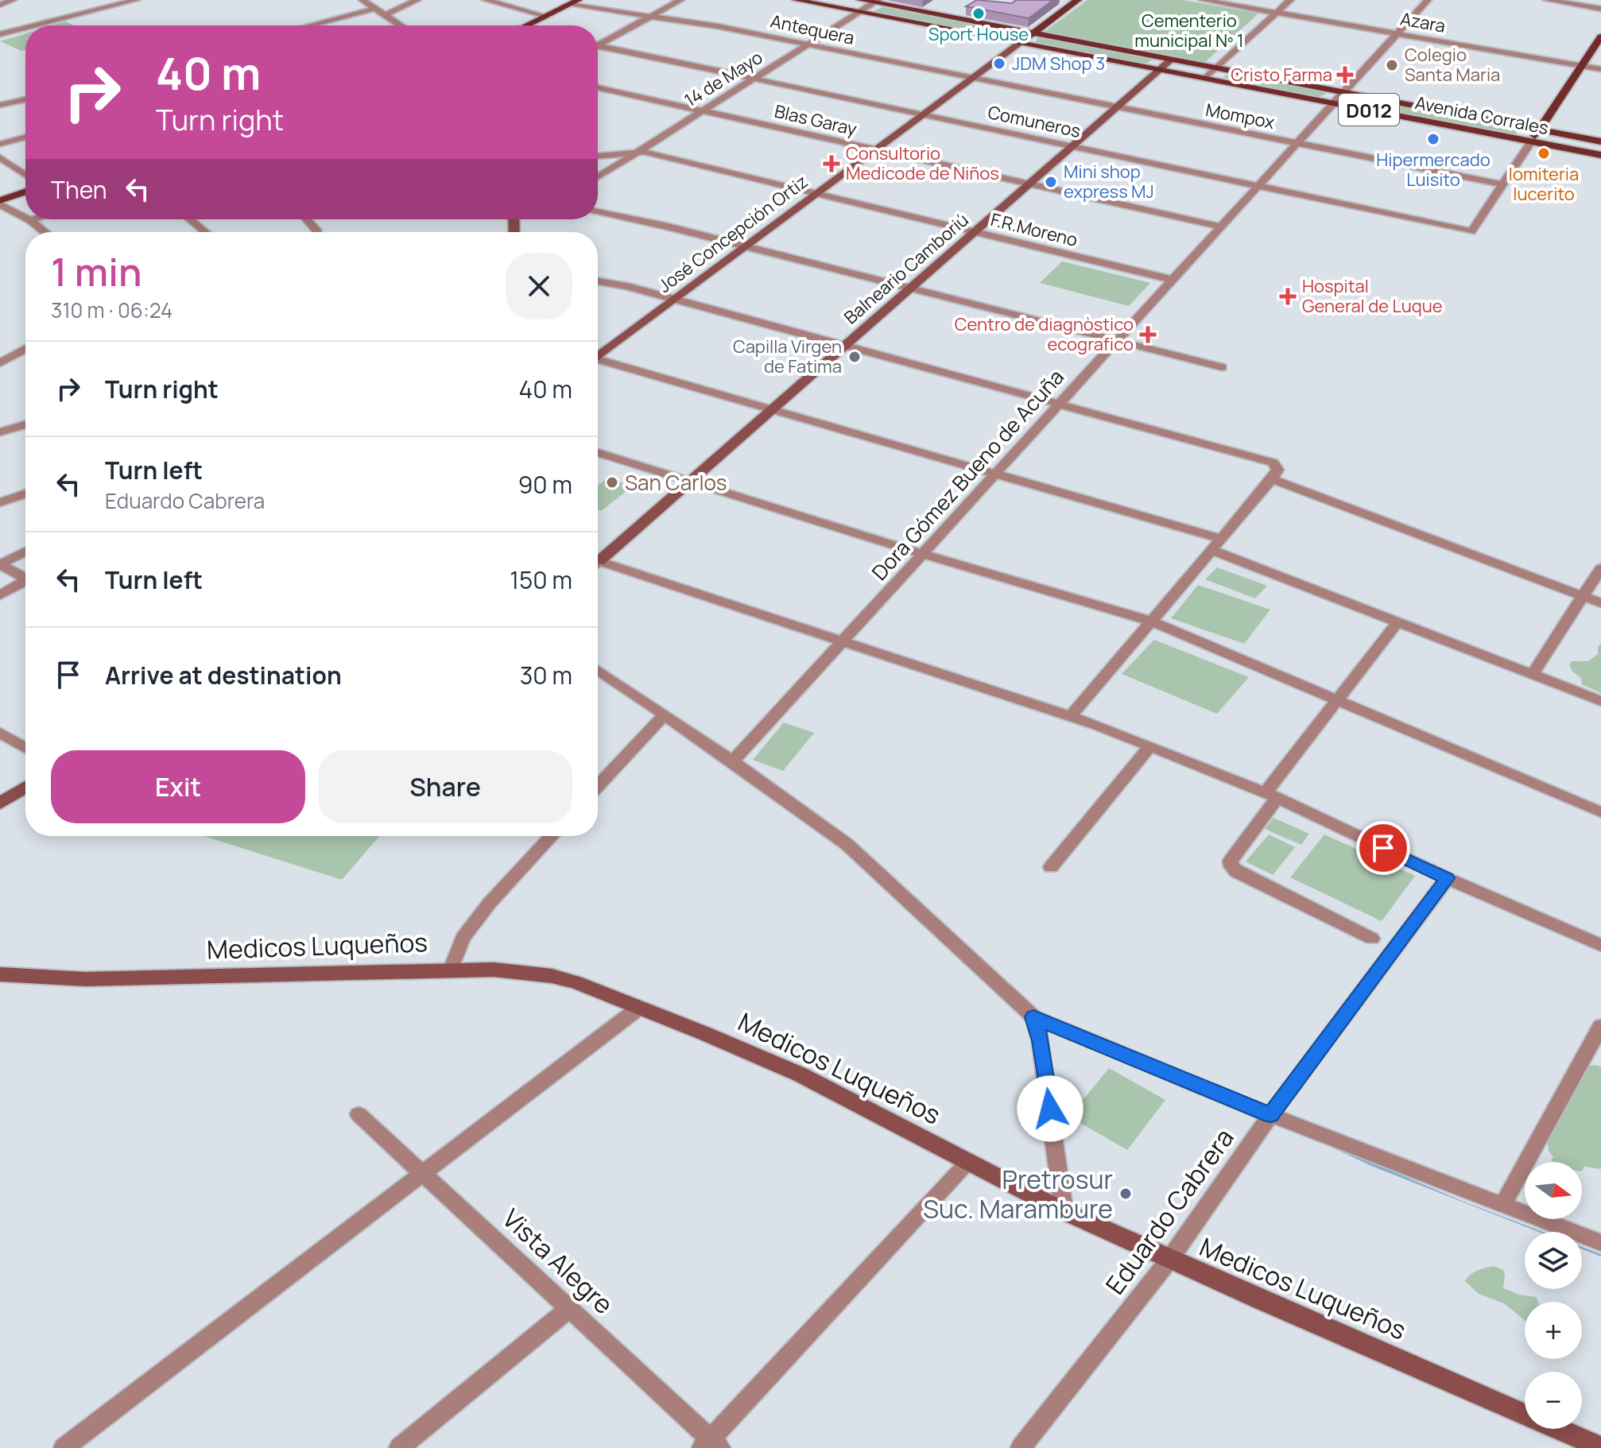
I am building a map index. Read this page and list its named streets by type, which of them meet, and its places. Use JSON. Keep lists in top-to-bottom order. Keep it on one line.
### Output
{"streets":{"main road":["D012","Avenida Corrales"],"street":["Azara","Antequera","14 de Mayo","Mompox","Blas Garay","Comuneros","F.R.Moreno","José Concepción Ortiz","Balneario Camboriú","Dora Gómez Bueno de Acuña","Medicos Luqueños","Eduardo Cabrera","Vista Alegre"]},"crossings":[["Azara","Dora Gómez Bueno de Acuña"],["Antequera","14 de Mayo"],["Antequera","Mompox"],["Antequera","José Concepción Ortiz"],["14 de Mayo","D012"],["14 de Mayo","Blas Garay"],["14 de Mayo","Comuneros"],["14 de Mayo","F.R.Moreno"],["D012","Avenida Corrales"],["D012","José Concepción Ortiz"],["Avenida Corrales","José Concepción Ortiz"],["Avenida Corrales","Balneario Camboriú"],["Avenida Corrales","Dora Gómez Bueno de Acuña"],["Mompox","Comuneros"],["Mompox","José Concepción Ortiz"],["Mompox","Balneario Camboriú"],["Mompox","Dora Gómez Bueno de Acuña"],["Blas Garay","José Concepción Ortiz"],["Blas Garay","Balneario Camboriú"],["Blas Garay","Dora Gómez Bueno de Acuña"],["Comuneros","José Concepción Ortiz"],["Comuneros","Balneario Camboriú"],["Comuneros","Dora Gómez Bueno de Acuña"],["F.R.Moreno","José Concepción Ortiz"],["F.R.Moreno","Balneario Camboriú"],["F.R.Moreno","Dora Gómez Bueno de Acuña"],["Medicos Luqueños","Eduardo Cabrera"]],"parks":["Cementerio municipal Nº 1"],"places":{"other":["Sport House","JDM Shop 3","Colegio Santa Maria","Hipermercado Luisito","lomiteria lucerito","Mini shop express MJ","Capilla Virgen de Fatima","San Carlos","Pretrosur Suc. Marambure"],"health":["Cristo Farma","Consultorio Medicode de Niños","Hospital General de Luque","Centro de diagnòstico ecografico"]},"north":"right","page":{"turn":["40 m","Turn right"],"then":"Then","heading":["1 min","310 m · 06:24"],"list":[{"name":"Turn right","value":"40 m"},{"name":"Turn left","note":"Eduardo Cabrera","value":"90 m"},{"name":"Turn left","value":"150 m"},{"name":"Arrive at destination","value":"30 m"}],"buttons":["Exit","Share"],"map_buttons":["+","−"]}}
